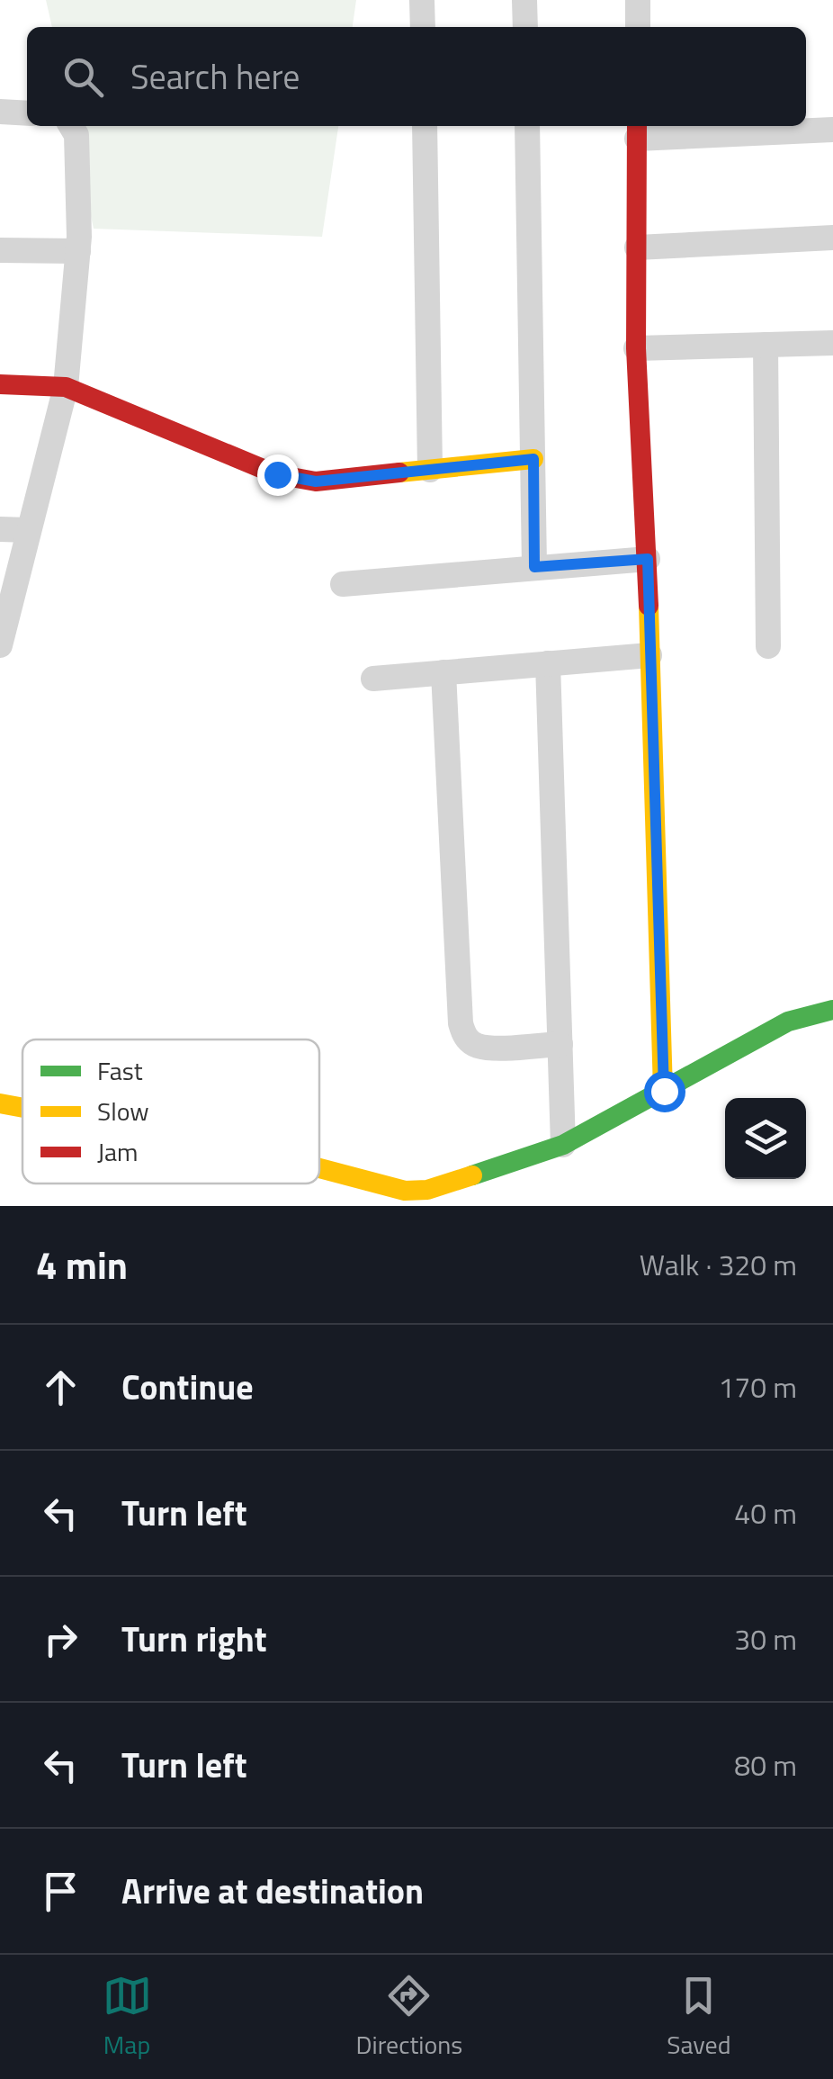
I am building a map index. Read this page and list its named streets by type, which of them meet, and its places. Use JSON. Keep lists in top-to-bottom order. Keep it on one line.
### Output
{"legend":["Fast","Slow","Jam"],"page":{"search":"Search here","heading":["4 min","Walk · 320 m"],"list":[["Continue","170 m"],["Turn left","40 m"],["Turn right","30 m"],["Turn left","80 m"],"Arrive at destination"],"nav":["Map","Directions","Saved"]}}
